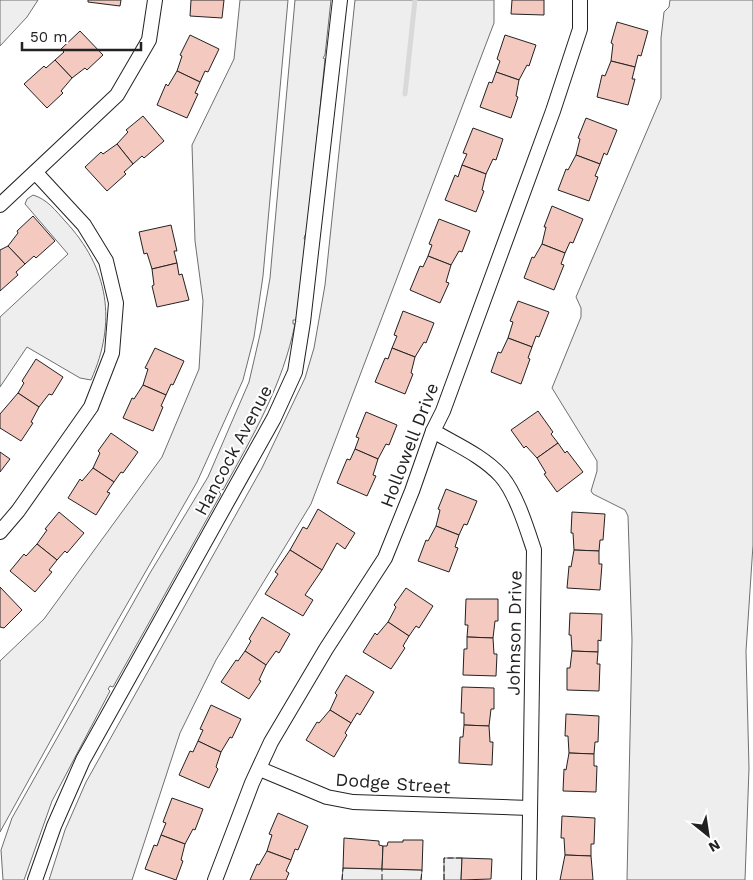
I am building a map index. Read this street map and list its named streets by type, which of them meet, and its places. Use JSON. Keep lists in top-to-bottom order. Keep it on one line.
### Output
{"streets":{"street":["Hollowell Drive","Hancock Avenue","Johnson Drive","Dodge Street"]},"crossings":[["Hollowell Drive","Johnson Drive"],["Hollowell Drive","Dodge Street"],["Johnson Drive","Dodge Street"]],"scale_bar":"50 m","north":"bottom right"}
